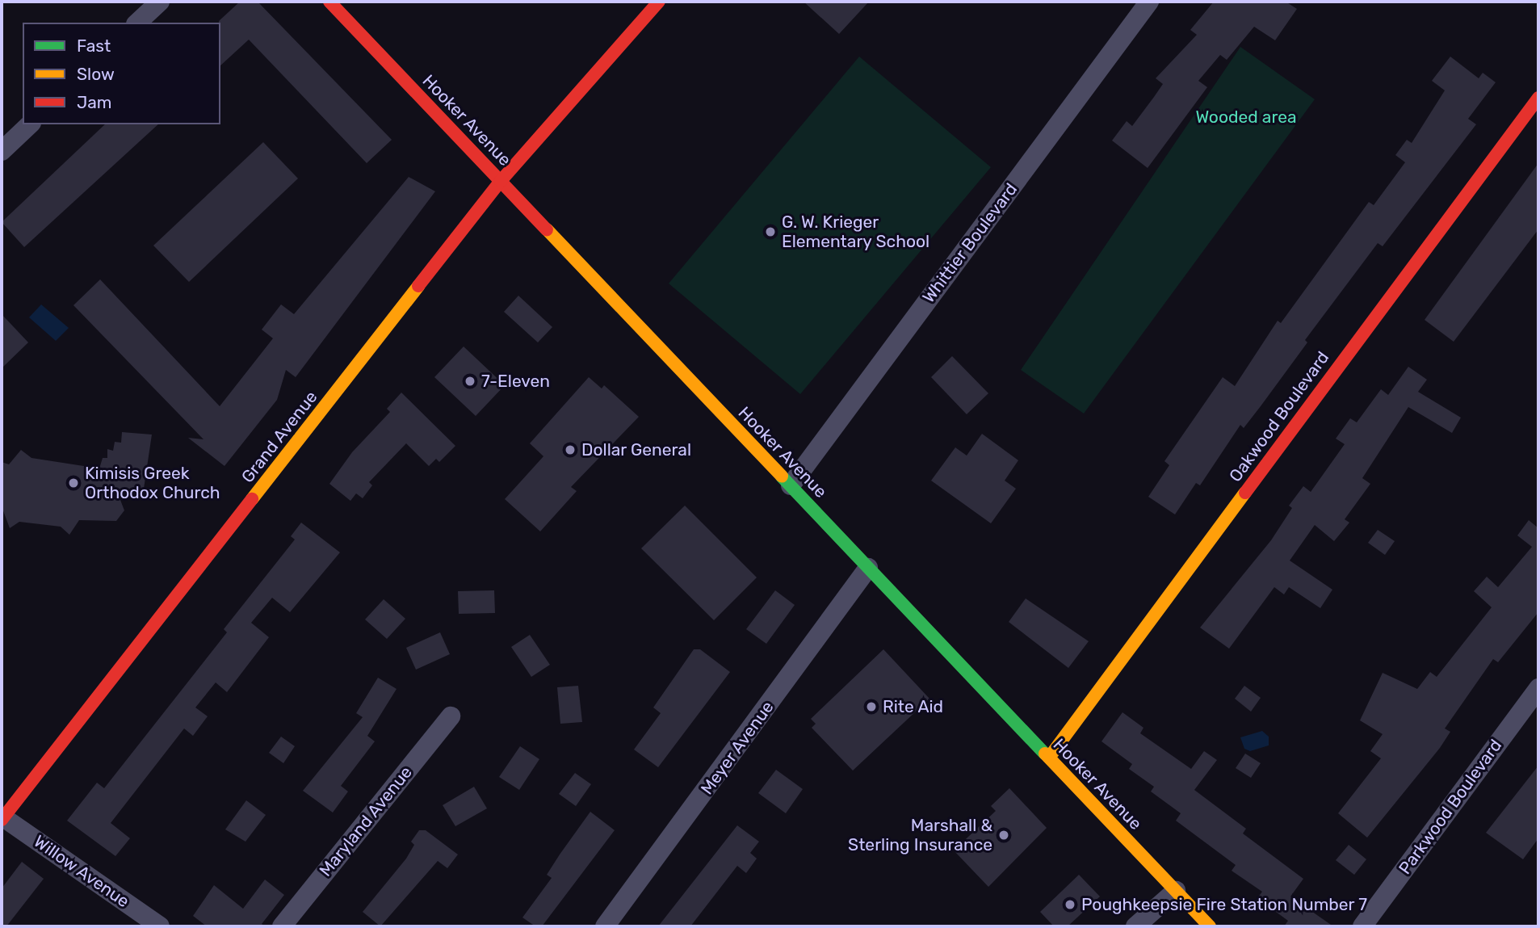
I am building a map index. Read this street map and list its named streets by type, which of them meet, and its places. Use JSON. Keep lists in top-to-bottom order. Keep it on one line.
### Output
{"streets":{"street":["Hooker Avenue","Whittier Boulevard","Oakwood Boulevard","Grand Avenue","Meyer Avenue","Parkwood Boulevard","Maryland Avenue","Willow Avenue"]},"crossings":[["Hooker Avenue","Whittier Boulevard"],["Hooker Avenue","Oakwood Boulevard"],["Hooker Avenue","Grand Avenue"],["Hooker Avenue","Meyer Avenue"],["Grand Avenue","Willow Avenue"]],"parks":["Wooded area"],"places":["G. W. Krieger Elementary School","7-Eleven","Dollar General","Kimisis Greek Orthodox Church","Rite Aid","Marshall & Sterling Insurance","Poughkeepsie Fire Station Number 7"],"legend":["Fast","Slow","Jam"]}
